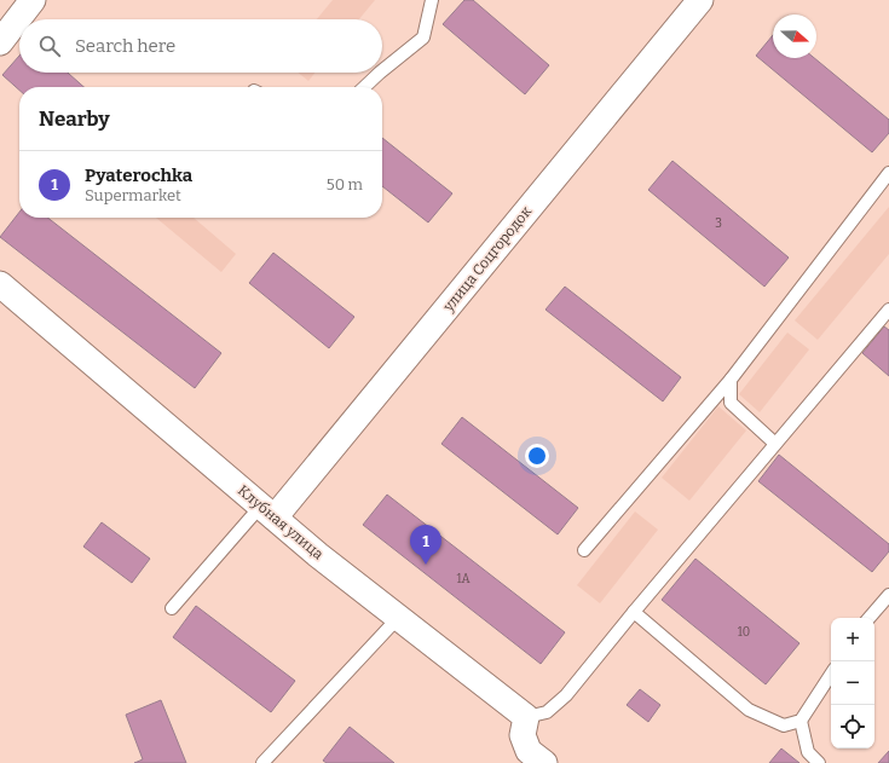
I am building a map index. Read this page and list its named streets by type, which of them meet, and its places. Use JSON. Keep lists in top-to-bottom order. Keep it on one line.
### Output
{"streets":{"street":["улица Соцгородок","Клубная улица"]},"crossings":[["улица Соцгородок","Клубная улица"]],"house_numbers":["3","1А","10"],"north":"right","page":{"search":"Search here","heading":"Nearby","list":[{"mark":"1","name":"Pyaterochka","note":"Supermarket","value":"50 m"}],"pins":"1","map_buttons":["+","−"]}}
